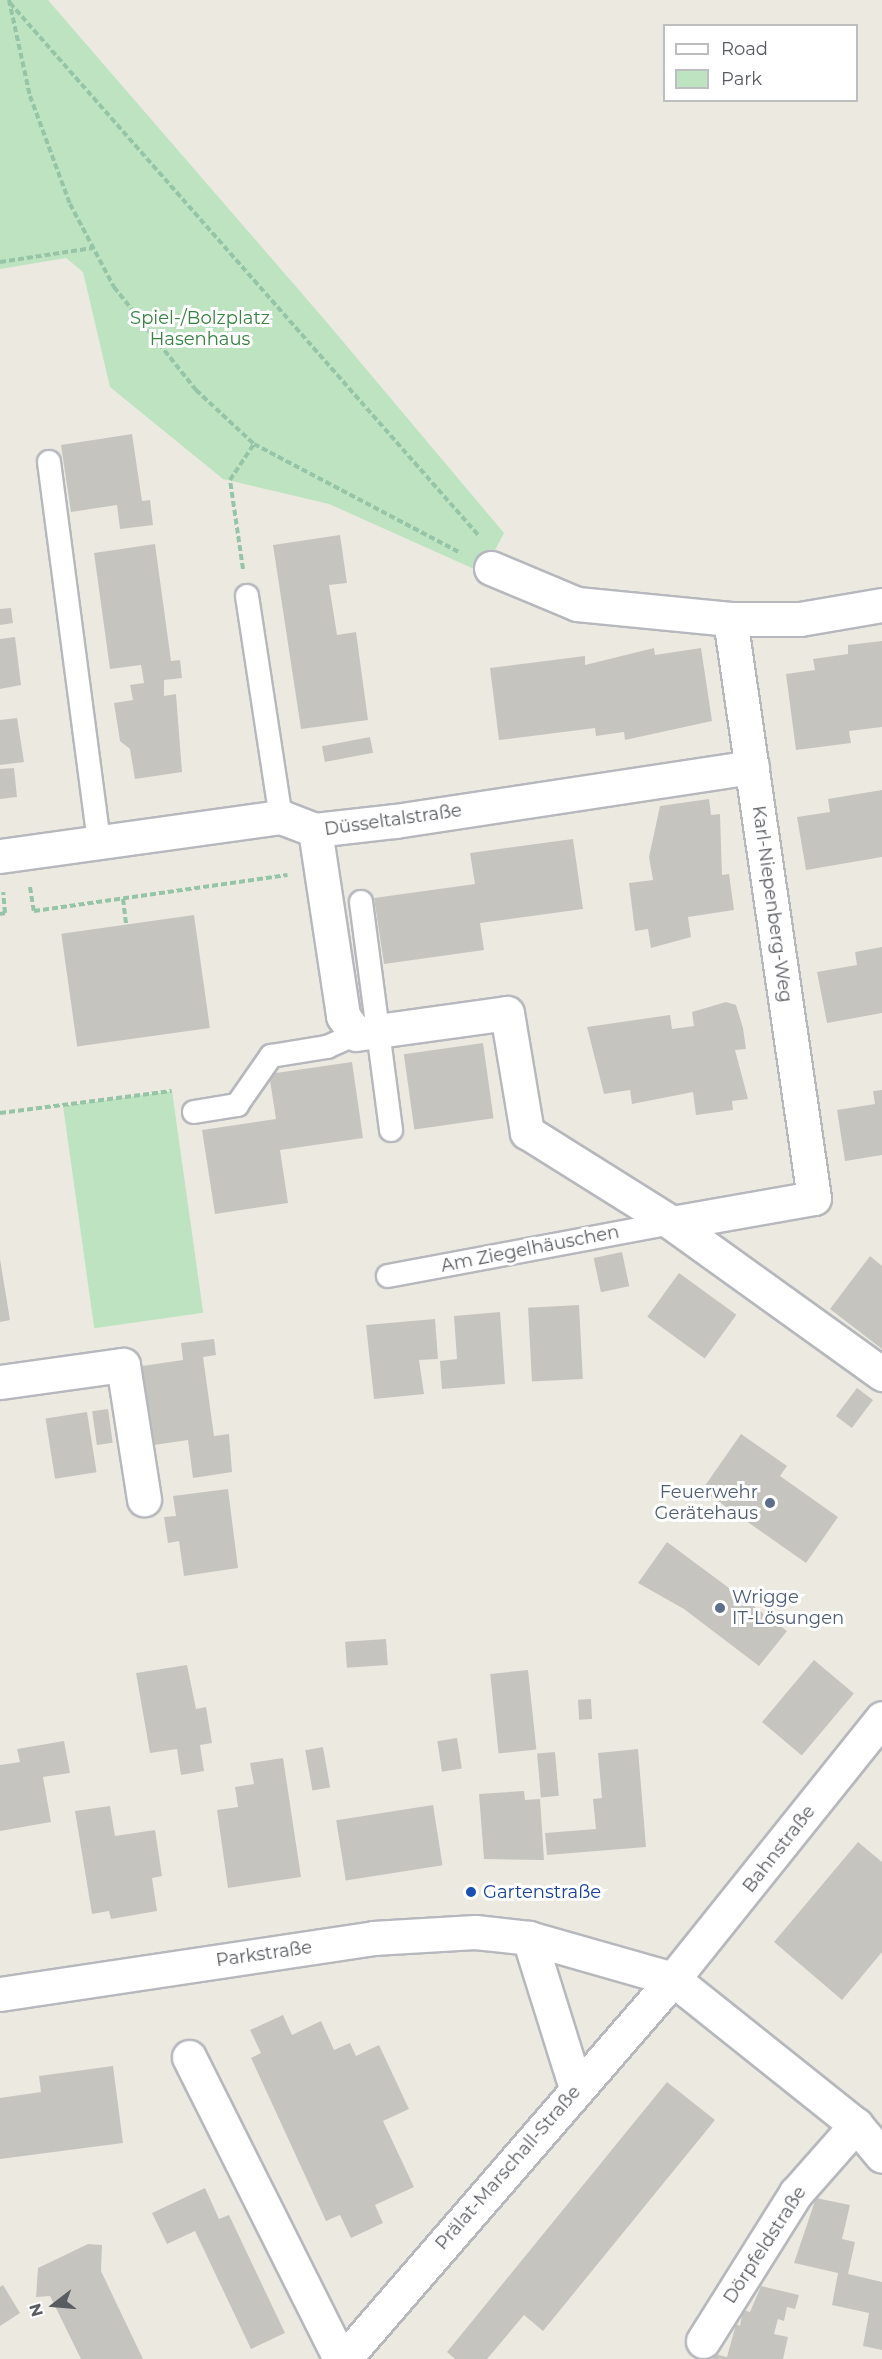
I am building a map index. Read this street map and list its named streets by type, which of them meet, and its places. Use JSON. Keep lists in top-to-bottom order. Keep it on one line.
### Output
{"streets":{"street":["Düsseltalstraße","Karl-Niepenberg-Weg","Bahnstraße","Parkstraße","Prälat-Marschall-Straße","Dörpfeldstraße"],"lane":["Am Ziegelhäuschen"]},"crossings":[["Düsseltalstraße","Karl-Niepenberg-Weg"],["Karl-Niepenberg-Weg","Am Ziegelhäuschen"],["Bahnstraße","Parkstraße"],["Bahnstraße","Prälat-Marschall-Straße"],["Parkstraße","Prälat-Marschall-Straße"]],"parks":["Spiel-/Bolzplatz Hasenhaus"],"places":["Feuerwehr Gerätehaus","Wrigge IT-Lösungen","Gartenstraße"],"legend":["Road","Park"],"north":"left"}
